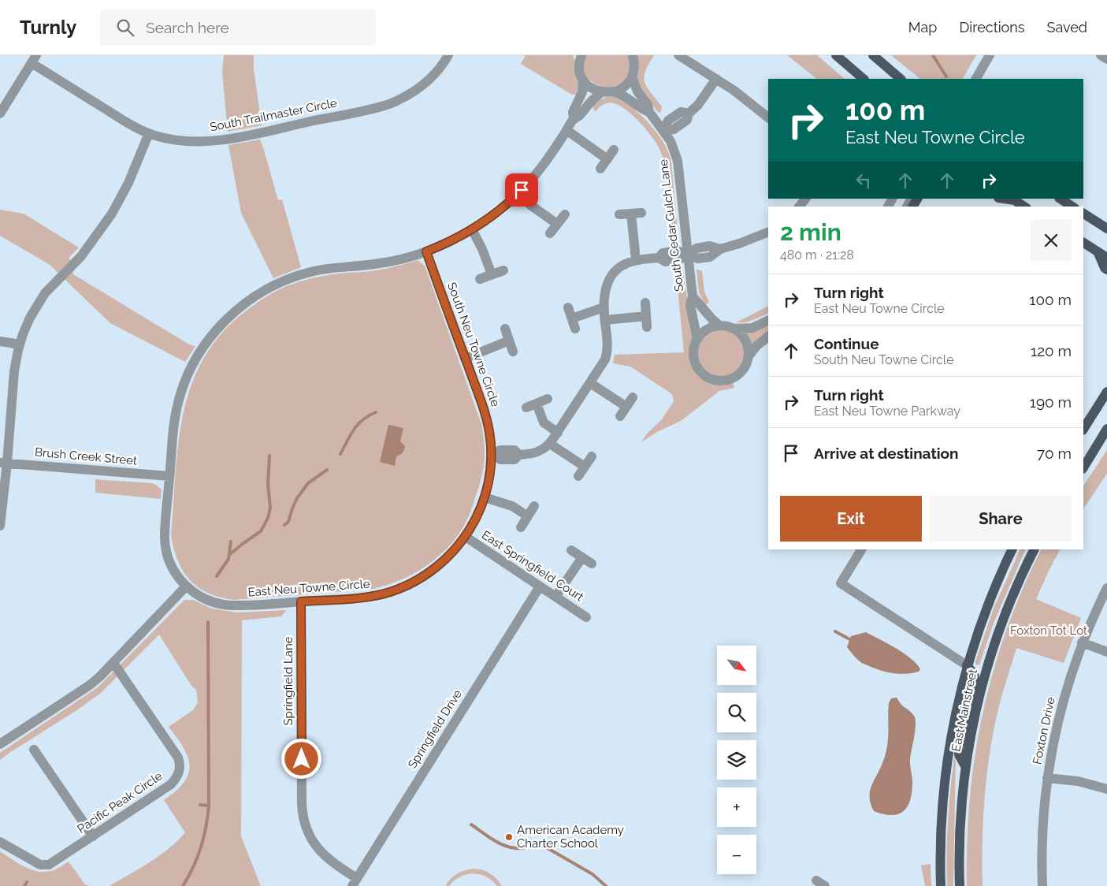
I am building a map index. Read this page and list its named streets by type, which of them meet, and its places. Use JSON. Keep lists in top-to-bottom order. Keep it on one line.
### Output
{"streets":{"main road":["East Mainstreet"],"street":["South Trailmaster Circle","South Cedar Gulch Lane","South Neu Towne Circle","Brush Creek Street","East Springfield Court","East Neu Towne Circle","Springfield Lane","Springfield Drive","Foxton Drive","Pacific Peak Circle"]},"crossings":[["South Neu Towne Circle","East Springfield Court"],["South Neu Towne Circle","East Neu Towne Circle"],["East Springfield Court","East Neu Towne Circle"],["East Springfield Court","Springfield Drive"],["East Neu Towne Circle","Springfield Lane"],["Springfield Lane","Springfield Drive"]],"parks":["Foxton Tot Lot"],"places":["American Academy Charter School"],"north":"bottom right","page":{"header":"Turnly","search":"Search here","nav":["Map","Directions","Saved"],"turn":["100 m","East Neu Towne Circle"],"heading":["2 min","480 m · 21:28"],"list":[{"name":"Turn right","note":"East Neu Towne Circle","value":"100 m"},{"name":"Continue","note":"South Neu Towne Circle","value":"120 m"},{"name":"Turn right","note":"East Neu Towne Parkway","value":"190 m"},{"name":"Arrive at destination","value":"70 m"}],"buttons":["Exit","Share"],"map_buttons":["+","−"]}}
